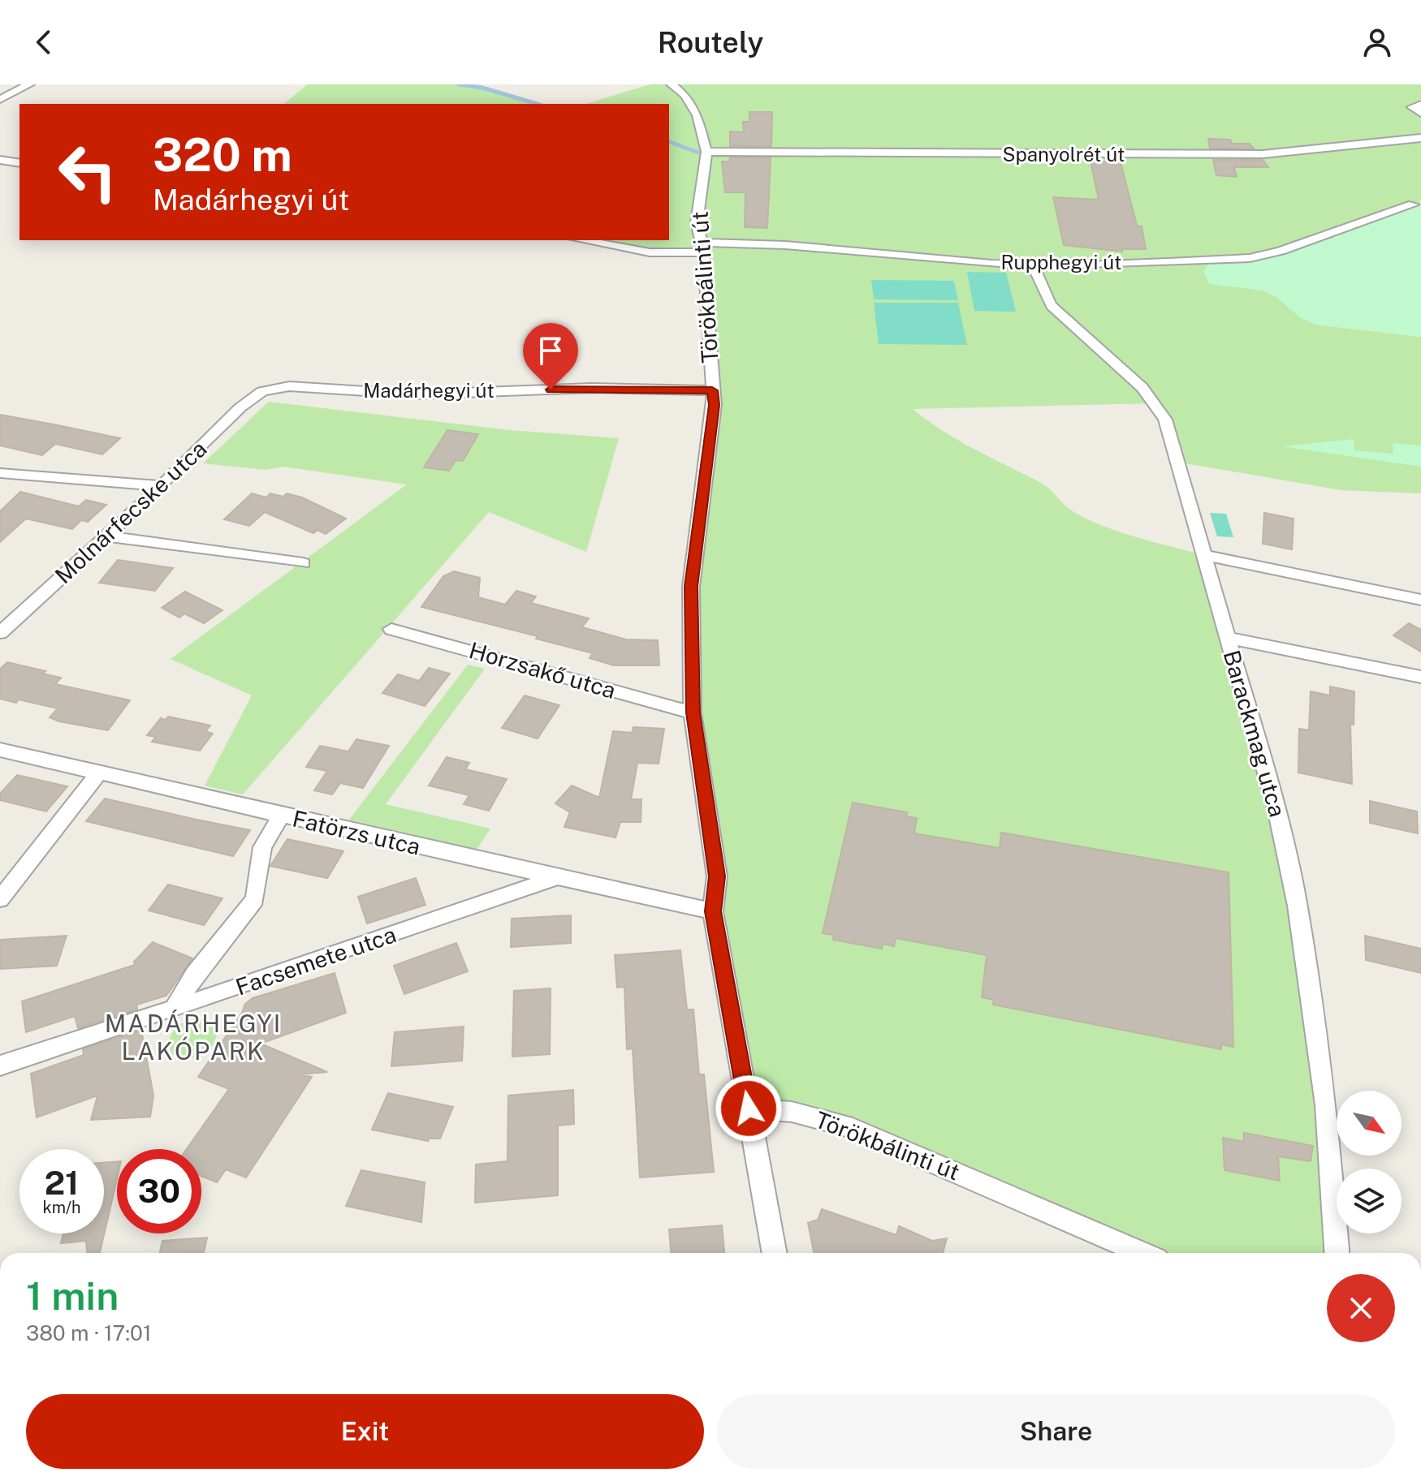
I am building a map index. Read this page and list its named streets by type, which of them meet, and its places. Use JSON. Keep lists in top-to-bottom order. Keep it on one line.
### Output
{"streets":{"street":["Spanyolrét út","Rupphegyi út","Törökbálinti út","Madárhegyi út","Molnárfecske utca","Horzsakő utca","Barackmag utca","Fatörzs utca","Facsemete utca"]},"crossings":[["Spanyolrét út","Törökbálinti út"],["Rupphegyi út","Törökbálinti út"],["Rupphegyi út","Barackmag utca"],["Törökbálinti út","Madárhegyi út"],["Törökbálinti út","Horzsakő utca"],["Törökbálinti út","Fatörzs utca"],["Madárhegyi út","Molnárfecske utca"],["Fatörzs utca","Facsemete utca"]],"districts":["MADÁRHEGYI LAKÓPARK"],"north":"bottom right","page":{"header":"Routely","turn":["320 m","Madárhegyi út"],"speed":"21 km/h","limit":"30","heading":["1 min","380 m · 17:01"],"buttons":["Exit","Share"]}}
